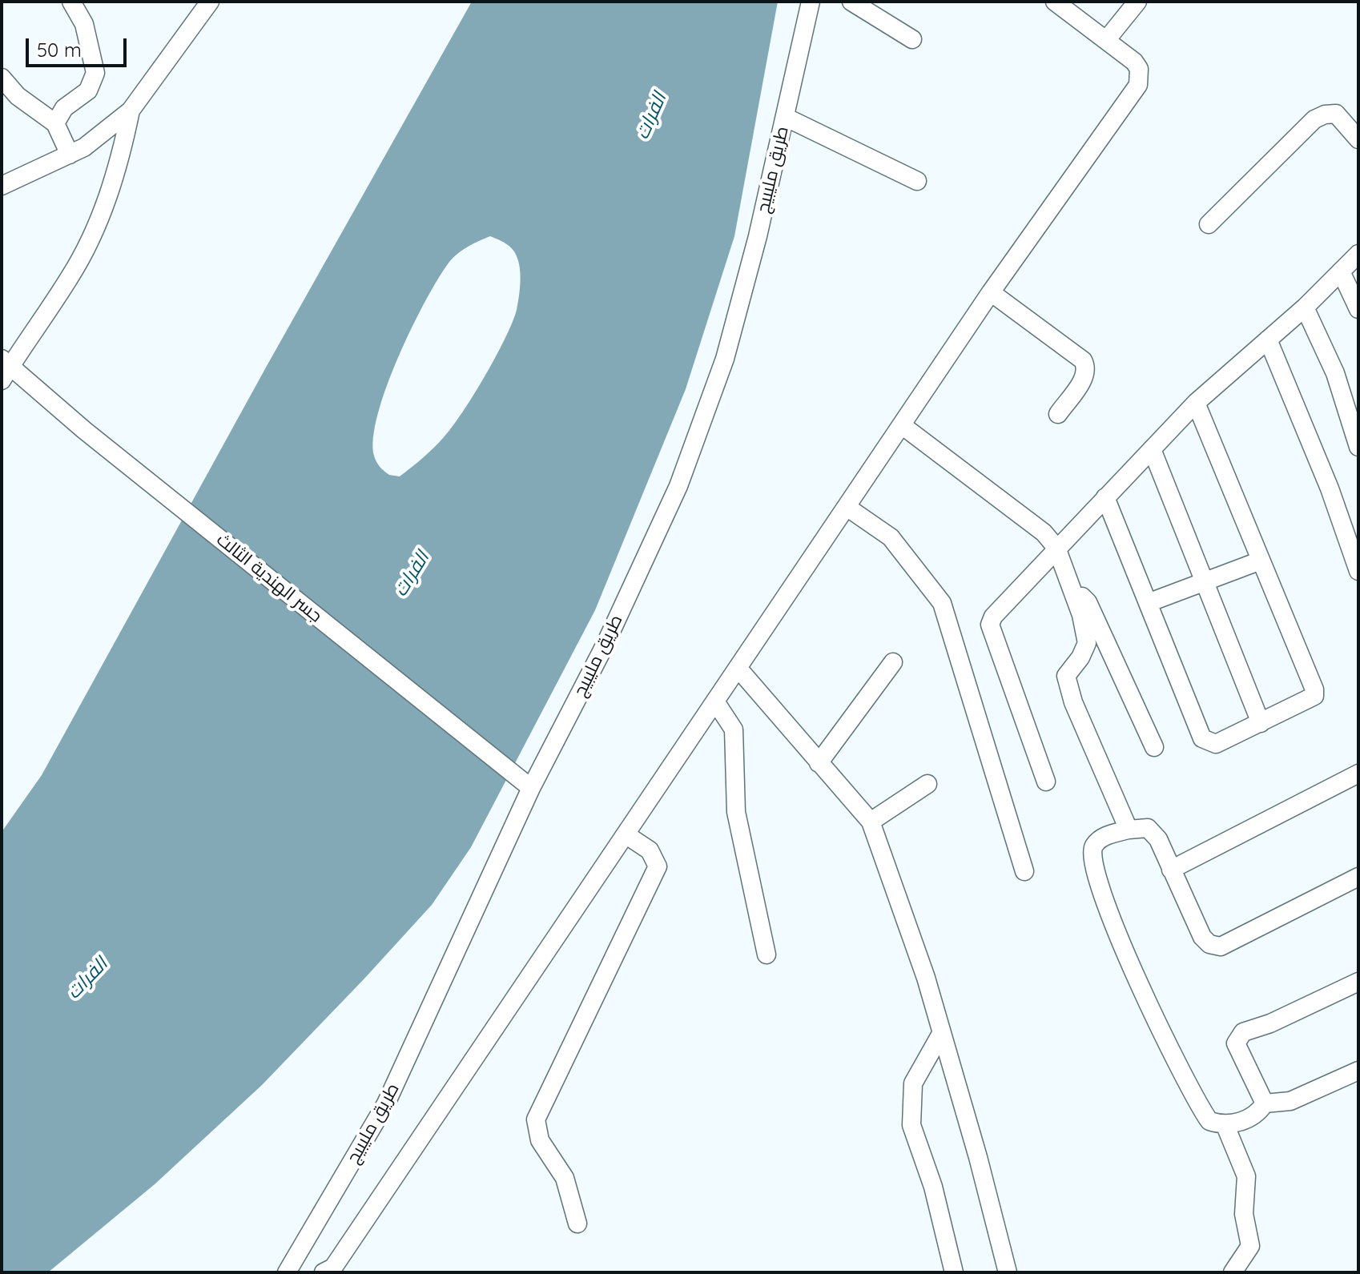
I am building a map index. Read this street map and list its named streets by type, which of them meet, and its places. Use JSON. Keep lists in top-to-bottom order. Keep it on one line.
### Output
{"streets":{"street":["طريق مليبيج","جسر الهندية الثالث"]},"crossings":[["طريق مليبيج","جسر الهندية الثالث"]],"water":["الفرات"],"scale_bar":"50 m"}
